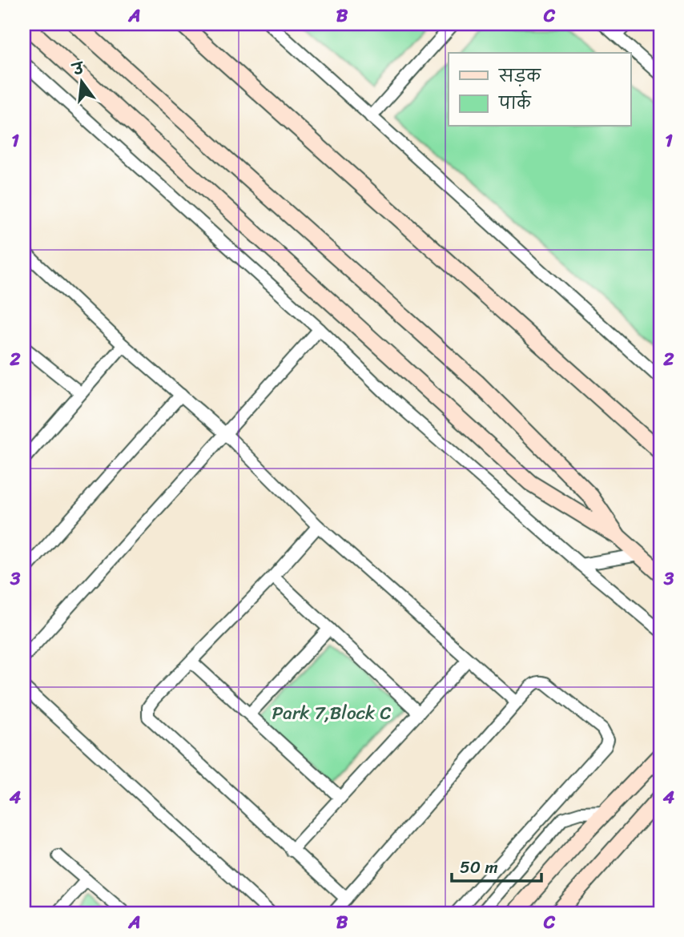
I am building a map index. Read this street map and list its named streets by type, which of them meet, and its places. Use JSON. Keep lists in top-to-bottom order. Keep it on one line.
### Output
{"parks":["Park 7,Block C"],"legend":["सड़क","पार्क"],"scale_bar":"50 m","north":"top","grid":{"columns":["A","B","C"],"rows":["1","2","3","4"]}}
